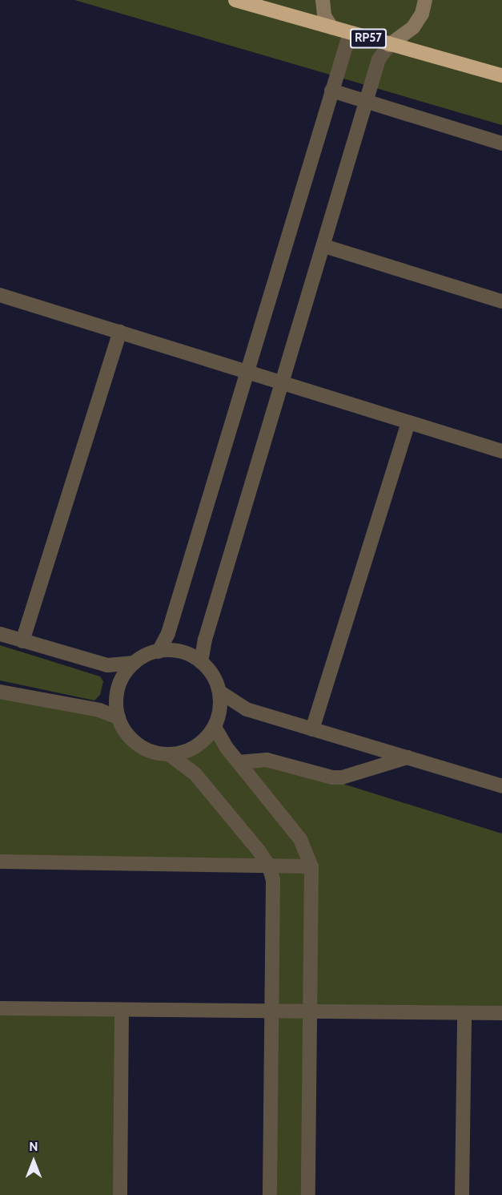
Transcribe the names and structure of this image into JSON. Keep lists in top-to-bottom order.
{
  "streets": {
    "highway": ["RP57"]
  },
  "north": "top"
}
